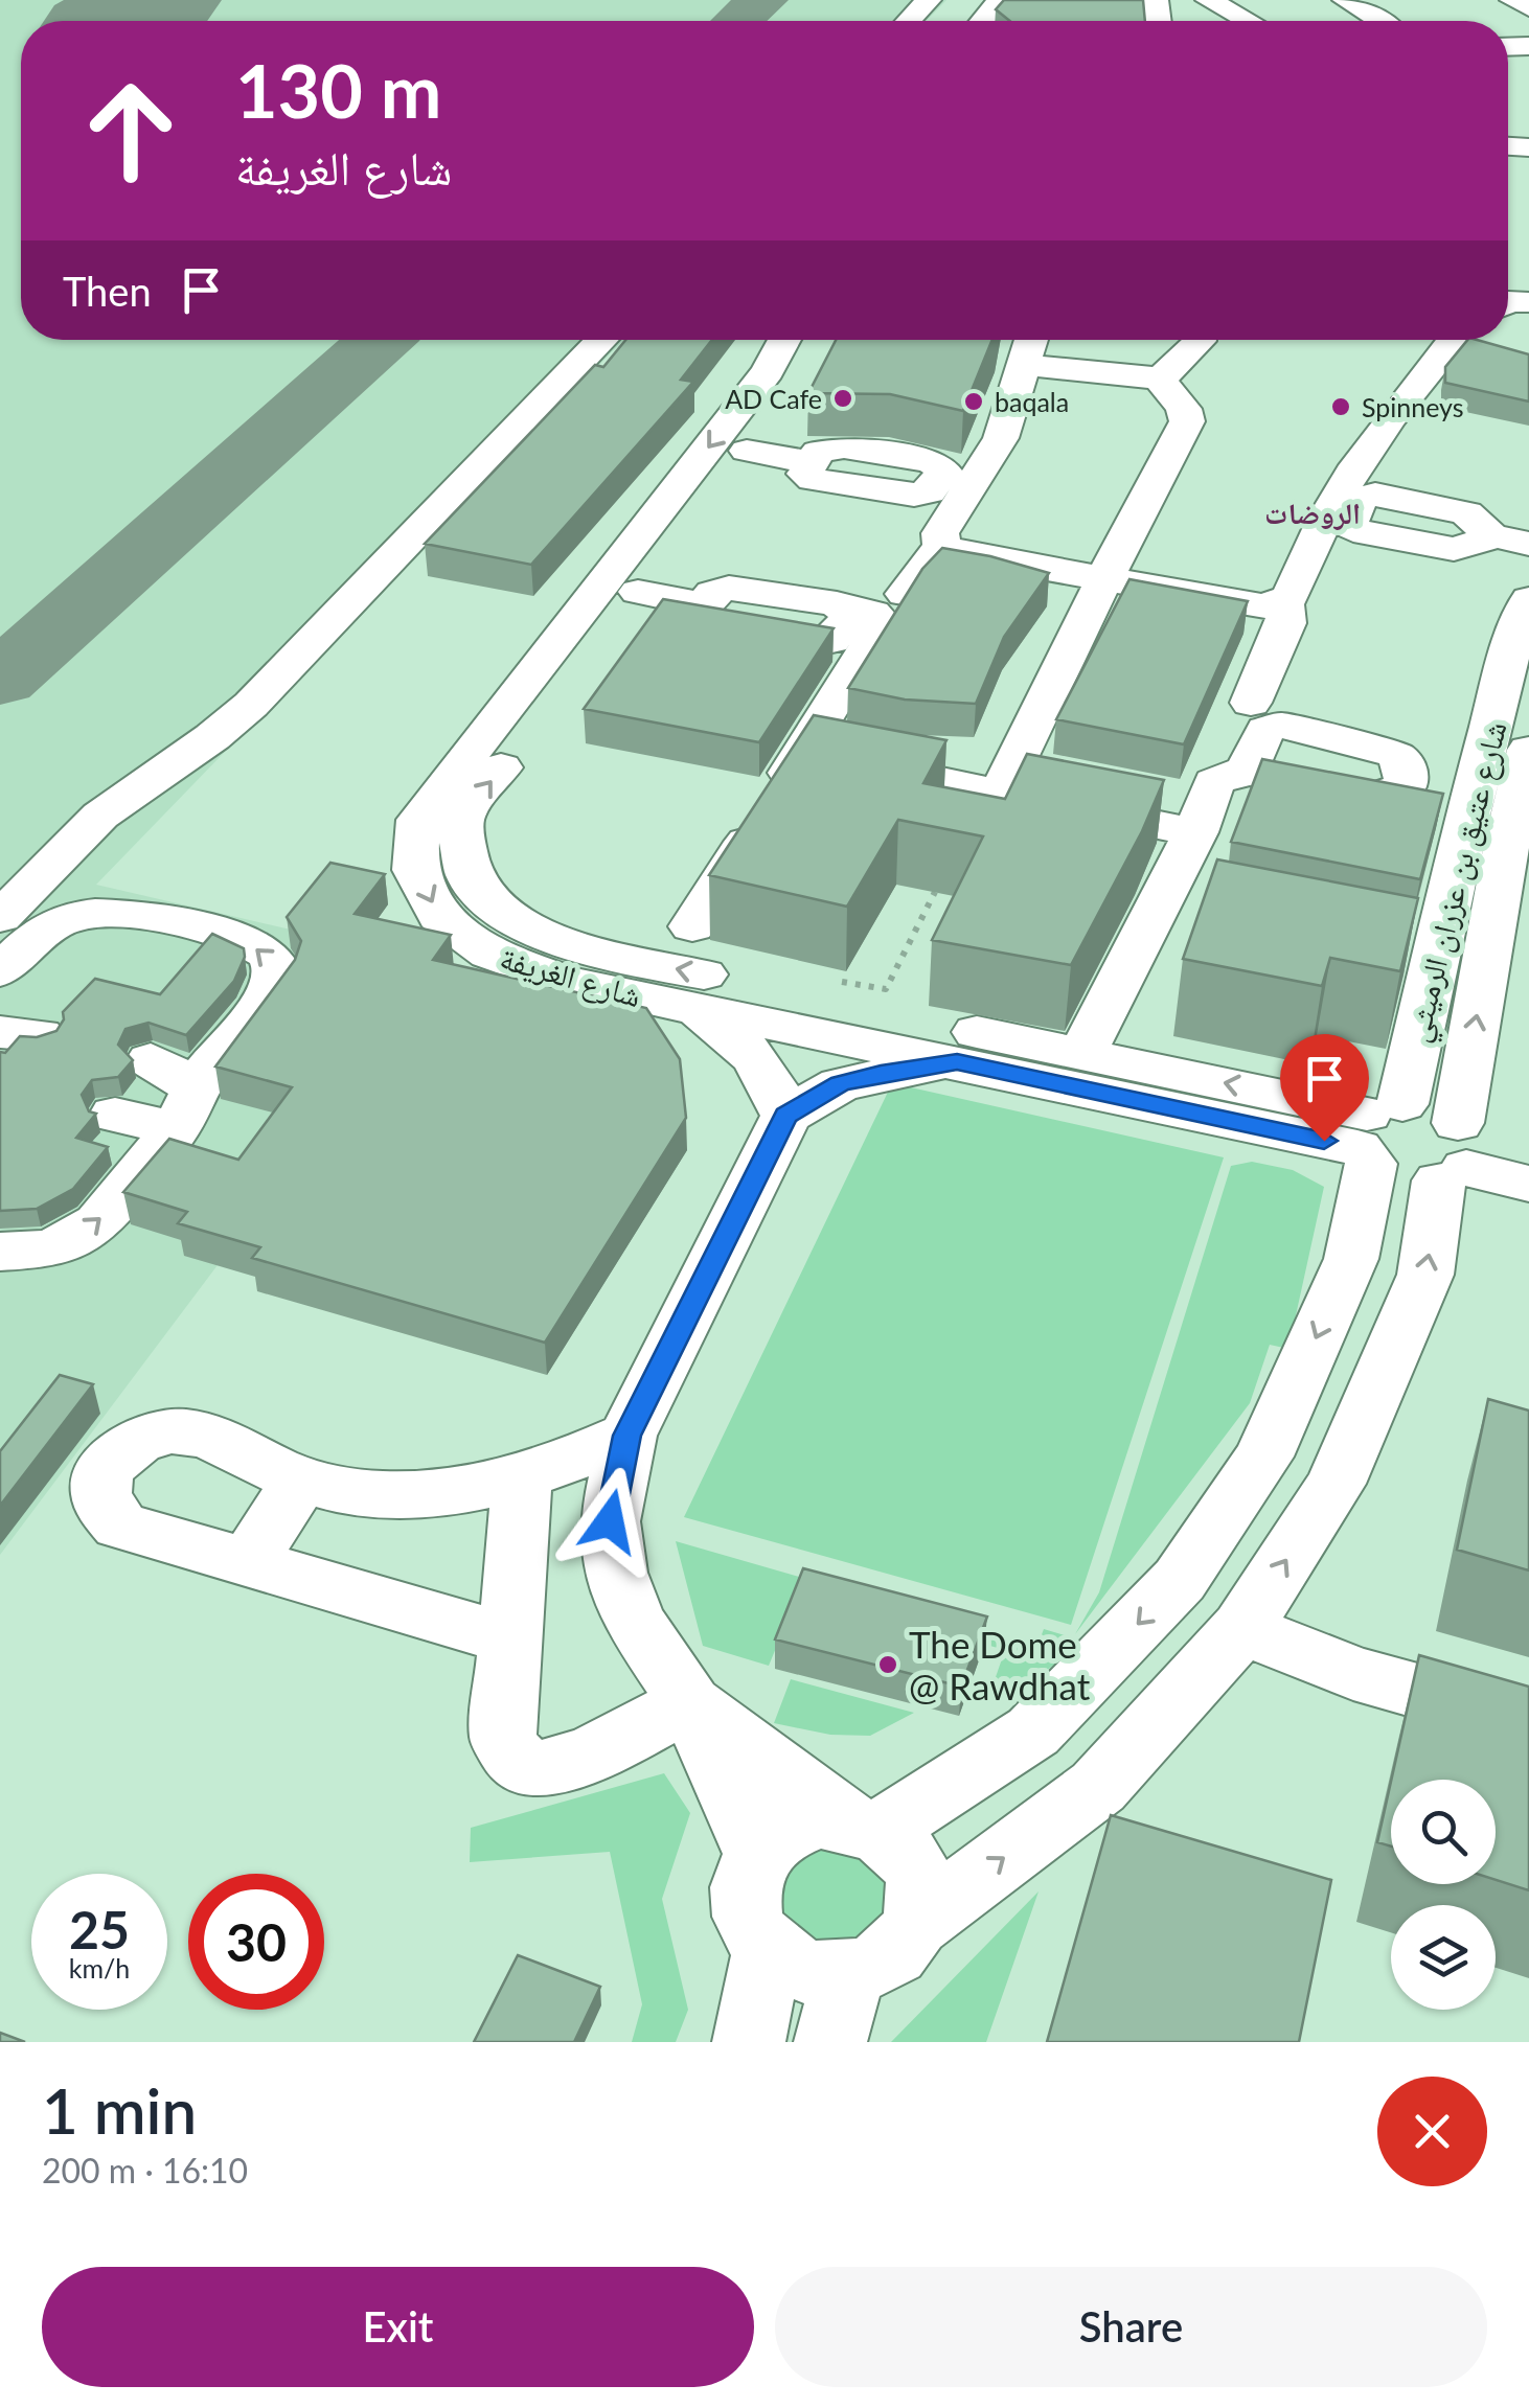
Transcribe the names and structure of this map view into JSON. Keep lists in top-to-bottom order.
{
  "streets": {
    "street": ["شارع عتيق بن عزران الرميثي", "شارع الغريفة"]
  },
  "crossings": [
    ["شارع عتيق بن عزران الرميثي", "شارع الغريفة"]
  ],
  "districts": ["الروضات"],
  "places": [
    "AD Cafe",
    "baqala",
    "Spinneys",
    "The Dome @ Rawdhat"
  ],
  "page": {
    "turn": ["130 m", "شارع الغريفة"],
    "then": "Then",
    "speed": "25 km/h",
    "limit": "30",
    "heading": ["1 min", "200 m · 16:10"],
    "buttons": ["Exit", "Share"]
  }
}
